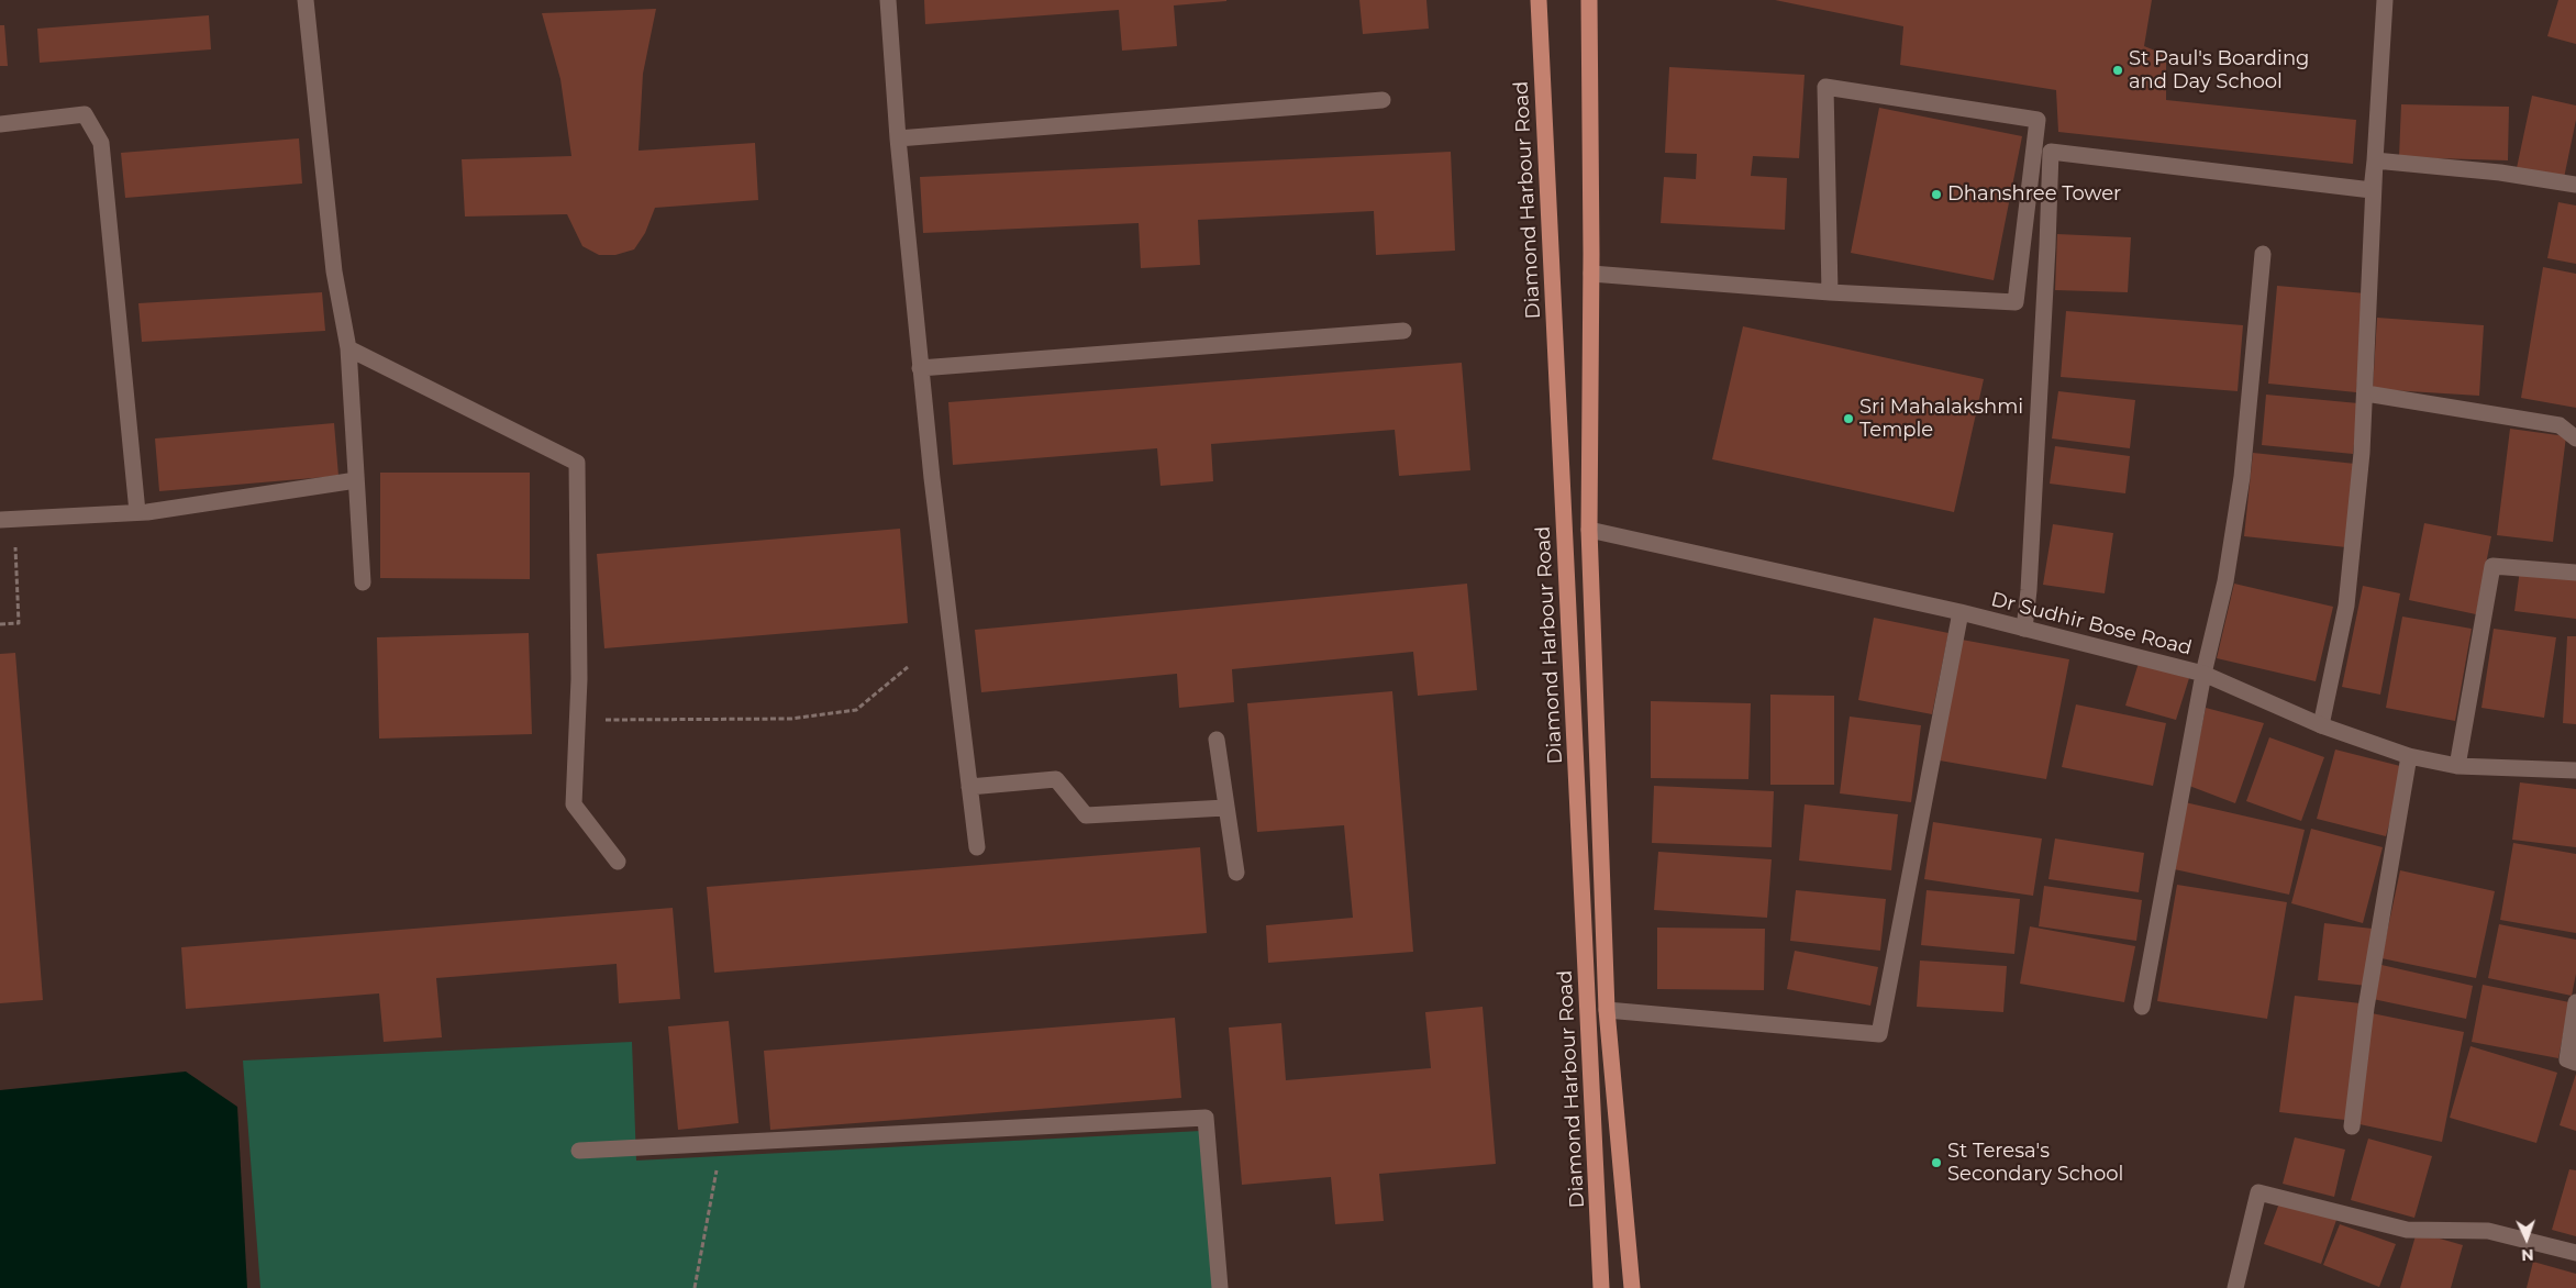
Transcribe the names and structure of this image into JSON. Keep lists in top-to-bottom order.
{
  "streets": {
    "main road": ["Diamond Harbour Road"],
    "street": ["Dr Sudhir Bose Road"]
  },
  "crossings": [
    ["Diamond Harbour Road", "Dr Sudhir Bose Road"]
  ],
  "places": [
    "St Paul's Boarding and Day School",
    "Dhanshree Tower",
    "Sri Mahalakshmi Temple",
    "St Teresa's Secondary School"
  ],
  "north": "bottom"
}
